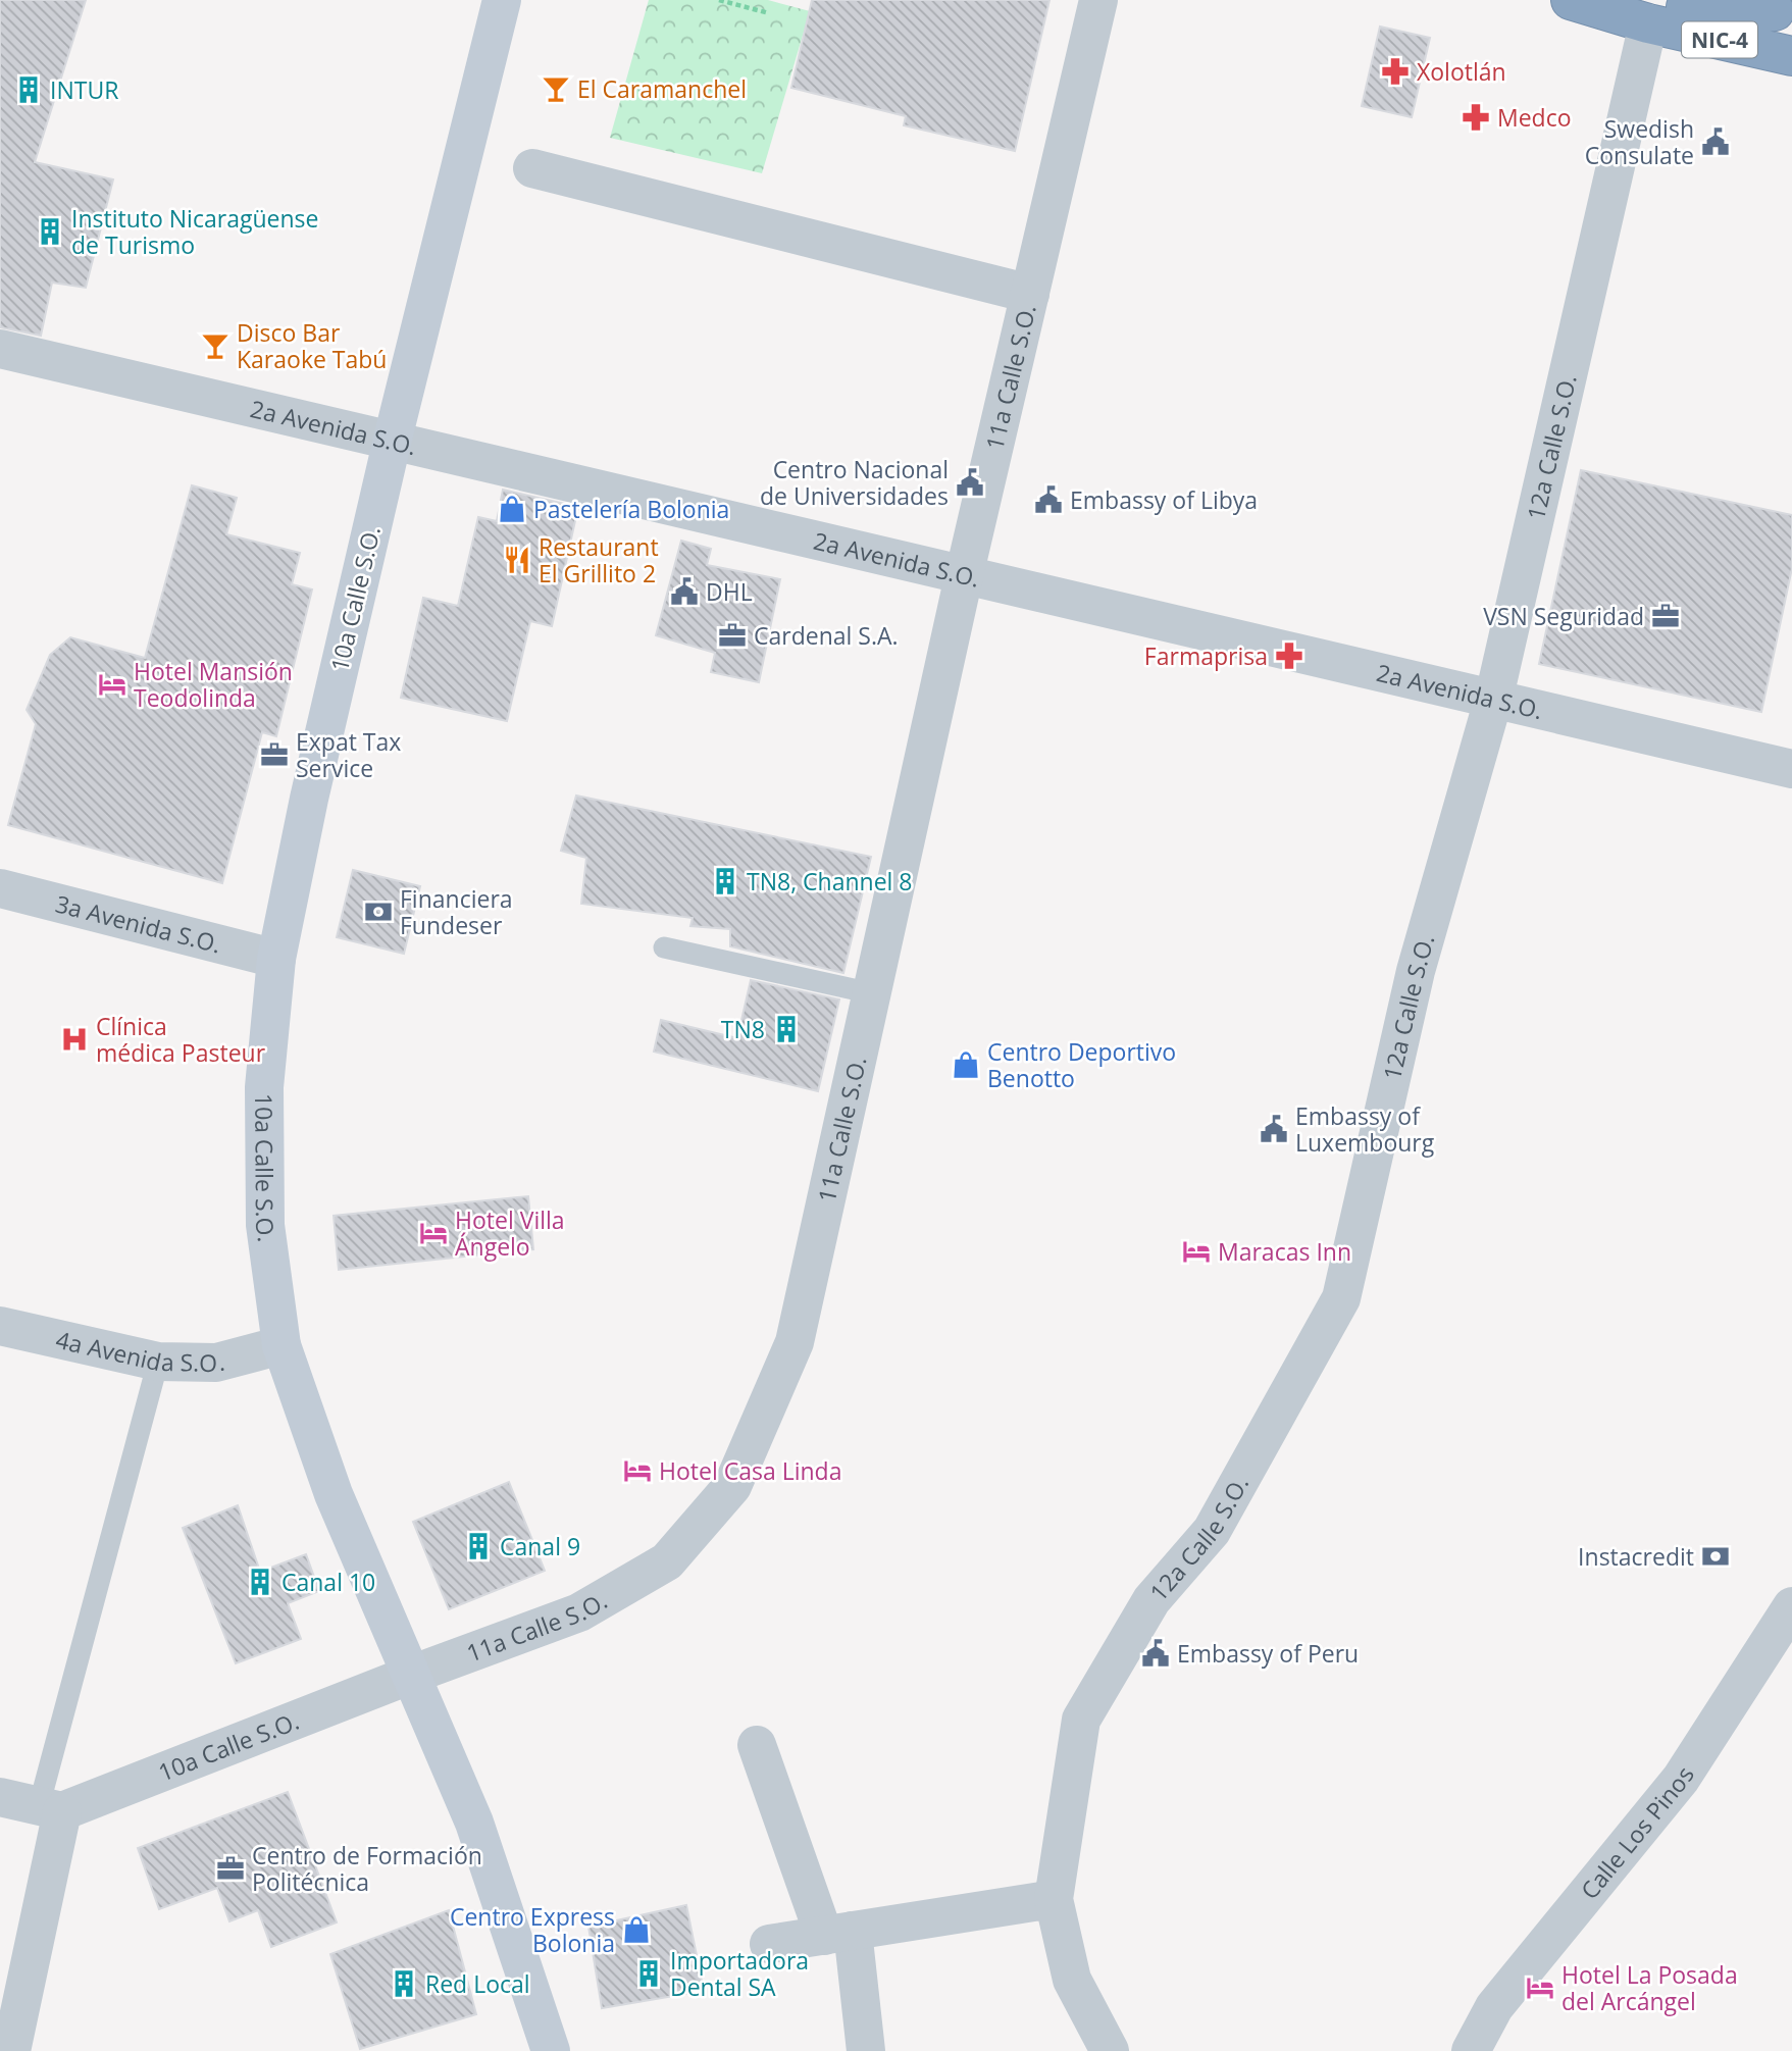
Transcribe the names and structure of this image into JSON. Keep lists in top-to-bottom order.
{
  "streets": {
    "highway": ["NIC-4"],
    "street": [
      "11a Calle S.O.",
      "2a Avenida S.O.",
      "12a Calle S.O.",
      "10a Calle S.O.",
      "3a Avenida S.O.",
      "4a Avenida S.O.",
      "Calle Los Pinos"
    ]
  },
  "crossings": [
    ["NIC-4", "12a Calle S.O."],
    ["11a Calle S.O.", "2a Avenida S.O."],
    ["11a Calle S.O.", "10a Calle S.O."],
    ["2a Avenida S.O.", "12a Calle S.O."],
    ["2a Avenida S.O.", "10a Calle S.O."],
    ["10a Calle S.O.", "3a Avenida S.O."],
    ["10a Calle S.O.", "4a Avenida S.O."]
  ],
  "places": {
    "pharmacy": ["Xolotlán", "Medco", "Farmaprisa"],
    "bar": ["El Caramanchel", "Disco Bar Karaoke Tabú"],
    "building": [
      "INTUR",
      "Instituto Nicaragüense de Turismo",
      "TN8, Channel 8",
      "TN8",
      "Canal 9",
      "Canal 10",
      "Importadora Dental SA",
      "Red Local"
    ],
    "public building": [
      "Swedish Consulate",
      "Centro Nacional de Universidades",
      "Embassy of Libya",
      "DHL",
      "Embassy of Luxembourg",
      "Embassy of Peru"
    ],
    "shop": ["Pastelería Bolonia", "Centro Deportivo Benotto", "Centro Express Bolonia"],
    "restaurant": ["Restaurant El Grillito 2"],
    "office": [
      "VSN Seguridad",
      "Cardenal S.A.",
      "Expat Tax Service",
      "Centro de Formación Politécnica"
    ],
    "hotel": [
      "Hotel Mansión Teodolinda",
      "Hotel Villa Ángelo",
      "Maracas Inn",
      "Hotel Casa Linda",
      "Hotel La Posada del Arcángel"
    ],
    "bank": ["Financiera Fundeser", "Instacredit"],
    "hospital": ["Clínica médica Pasteur"]
  }
}
